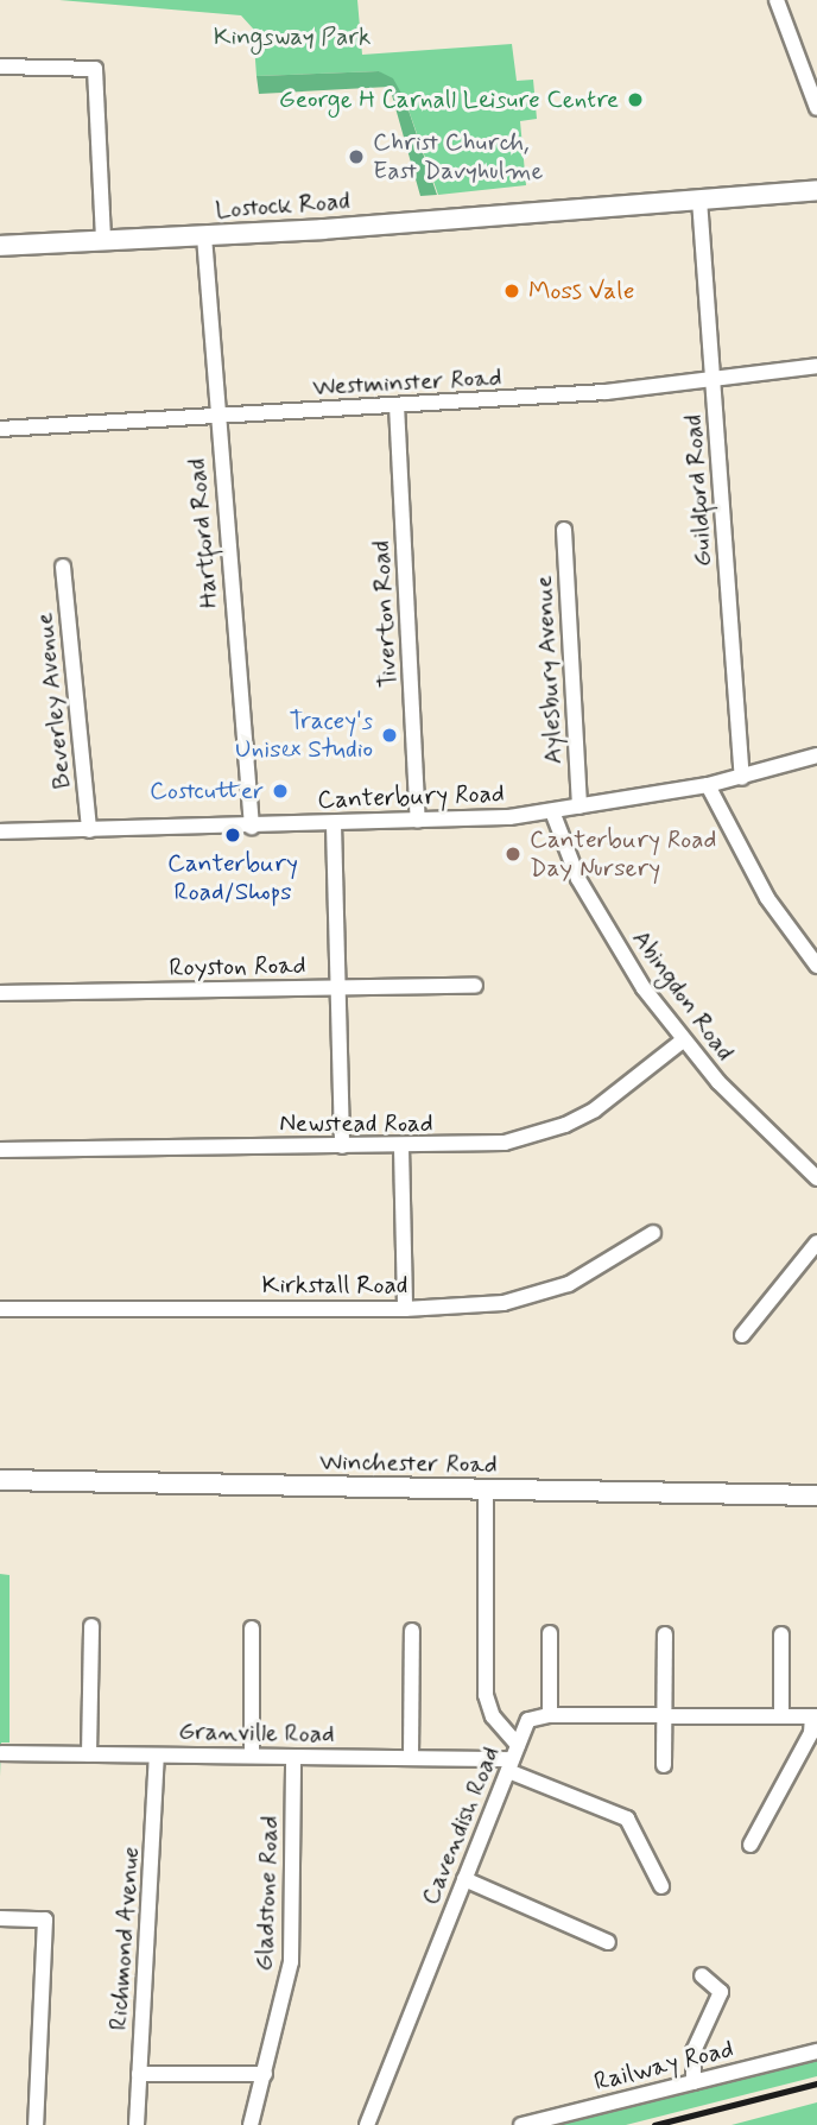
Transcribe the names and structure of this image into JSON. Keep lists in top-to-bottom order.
{
  "streets": {
    "main road": ["Lostock Road", "Winchester Road"],
    "street": [
      "Westminster Road",
      "Guildford Road",
      "Hartford Road",
      "Tiverton Road",
      "Aylesbury Avenue",
      "Beverley Avenue",
      "Canterbury Road",
      "Royston Road",
      "Abingdon Road",
      "Newstead Road",
      "Kirkstall Road",
      "Granville Road",
      "Cavendish Road",
      "Gladstone Road",
      "Richmond Avenue",
      "Railway Road"
    ]
  },
  "crossings": [
    ["Lostock Road", "Guildford Road"],
    ["Lostock Road", "Hartford Road"],
    ["Westminster Road", "Guildford Road"],
    ["Westminster Road", "Hartford Road"],
    ["Westminster Road", "Tiverton Road"],
    ["Guildford Road", "Canterbury Road"],
    ["Hartford Road", "Canterbury Road"],
    ["Tiverton Road", "Canterbury Road"],
    ["Aylesbury Avenue", "Canterbury Road"],
    ["Beverley Avenue", "Canterbury Road"],
    ["Canterbury Road", "Abingdon Road"],
    ["Abingdon Road", "Newstead Road"],
    ["Winchester Road", "Cavendish Road"],
    ["Granville Road", "Cavendish Road"],
    ["Granville Road", "Gladstone Road"],
    ["Granville Road", "Richmond Avenue"]
  ],
  "parks": ["Kingsway Park"],
  "places": [
    "George H Carnall Leisure Centre",
    "Christ Church, East Davyhulme",
    "Moss Vale",
    "Tracey's Unisex Studio",
    "Costcutter",
    "Canterbury Road/Shops",
    "Canterbury Road Day Nursery"
  ]
}
